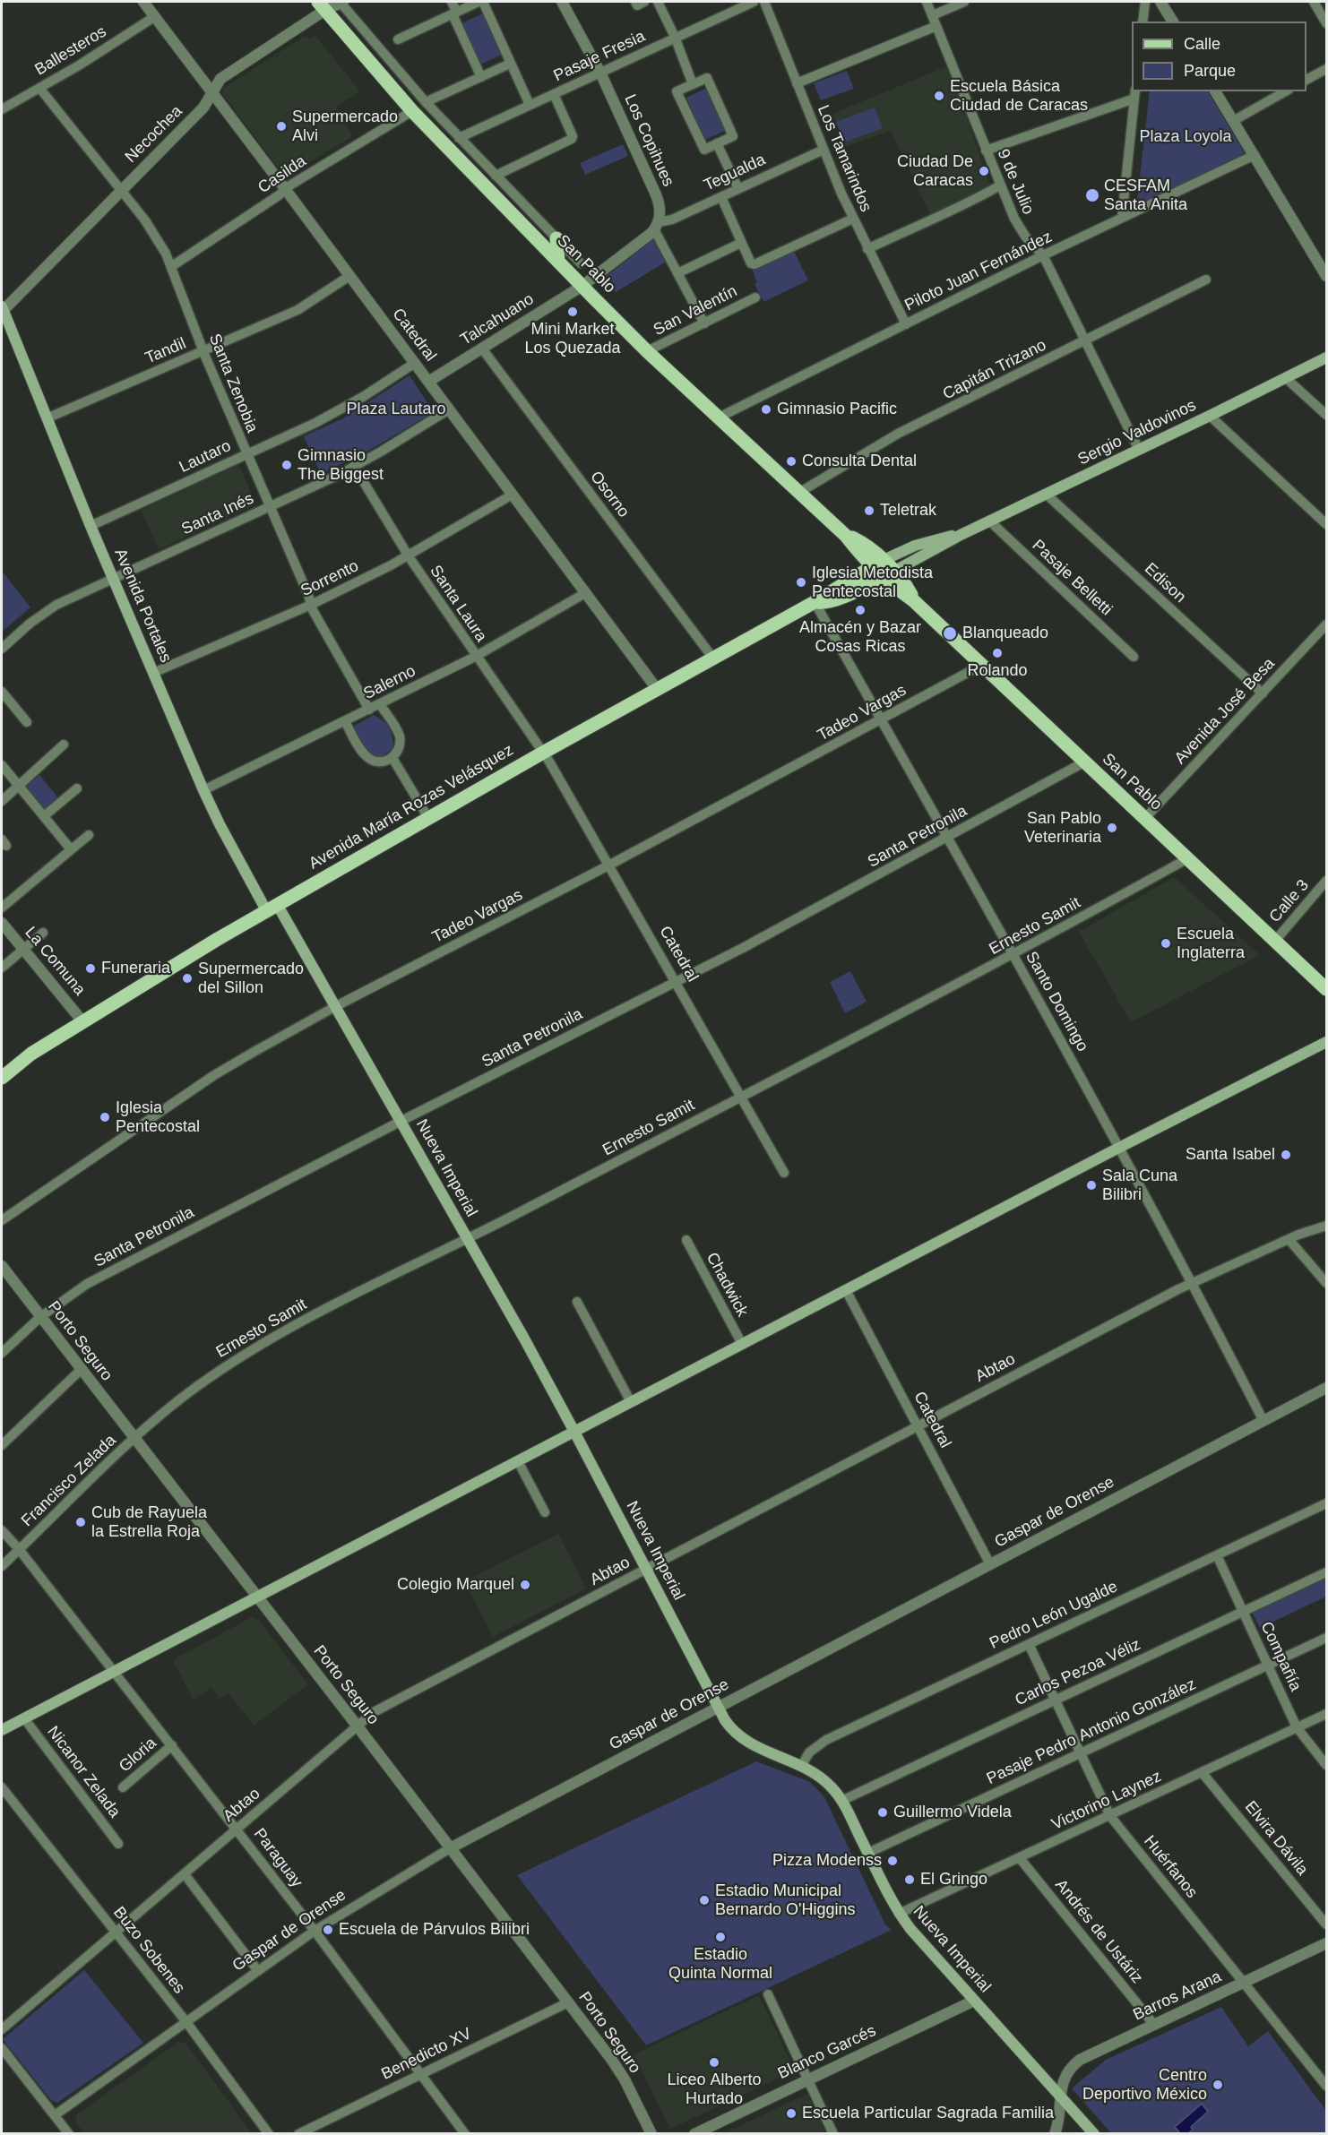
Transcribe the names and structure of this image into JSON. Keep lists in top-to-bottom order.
{
  "streets": {
    "main road": [
      "San Pablo",
      "Sergio Valdovinos",
      "Avenida Portales",
      "Avenida María Rozas Velásquez",
      "Nueva Imperial"
    ],
    "street": [
      "Ballesteros",
      "Pasaje Fresia",
      "Necochea",
      "Los Copihues",
      "Los Tamarindos",
      "Tegualda",
      "Casilda",
      "9 de Julio",
      "Piloto Juan Fernández",
      "San Valentín",
      "Talcahuano",
      "Catedral",
      "Tandil",
      "Capitán Trizano",
      "Santa Zenobia",
      "Lautaro",
      "Osorno",
      "Santa Inés",
      "Pasaje Belletti",
      "Sorrento",
      "Edison",
      "Santa Laura",
      "Salerno",
      "Avenida José Besa",
      "Tadeo Vargas",
      "Santa Petronila",
      "Calle 3",
      "Ernesto Samit",
      "La Comuna",
      "Santo Domingo",
      "Chadwick",
      "Porto Seguro",
      "Abtao",
      "Francisco Zelada",
      "Gaspar de Orense",
      "Pedro León Ugalde",
      "Compañía",
      "Carlos Pezoa Véliz",
      "Pasaje Pedro Antonio González",
      "Gloria",
      "Nicanor Zelada",
      "Victorino Laynez",
      "Elvira Dávila",
      "Paraguay",
      "Huérfanos",
      "Andrés de Ustáriz",
      "Buzo Sobenes",
      "Barros Arana",
      "Blanco Garcés",
      "Benedicto XV"
    ]
  },
  "crossings": [
    ["Ballesteros", "Catedral"],
    ["Ballesteros", "Santa Zenobia"],
    ["Pasaje Fresia", "Los Copihues"],
    ["Pasaje Fresia", "San Pablo"],
    ["Necochea", "San Pablo"],
    ["Necochea", "Catedral"],
    ["Necochea", "Santa Zenobia"],
    ["Necochea", "Avenida Portales"],
    ["Los Copihues", "Tegualda"],
    ["Los Copihues", "San Valentín"],
    ["Los Tamarindos", "Tegualda"],
    ["Los Tamarindos", "Piloto Juan Fernández"],
    ["Tegualda", "San Pablo"],
    ["Tegualda", "Talcahuano"],
    ["Casilda", "San Pablo"],
    ["Casilda", "Catedral"],
    ["Casilda", "Santa Zenobia"],
    ["9 de Julio", "Piloto Juan Fernández"],
    ["9 de Julio", "Capitán Trizano"],
    ["9 de Julio", "Sergio Valdovinos"],
    ["San Pablo", "Piloto Juan Fernández"],
    ["San Pablo", "San Valentín"],
    ["San Pablo", "Talcahuano"],
    ["San Pablo", "Capitán Trizano"],
    ["San Pablo", "Sergio Valdovinos"],
    ["San Pablo", "Avenida José Besa"],
    ["San Pablo", "Tadeo Vargas"],
    ["San Pablo", "Avenida María Rozas Velásquez"],
    ["San Pablo", "Santa Petronila"],
    ["San Pablo", "Calle 3"],
    ["San Pablo", "Ernesto Samit"],
    ["Talcahuano", "Catedral"],
    ["Talcahuano", "Osorno"],
    ["Catedral", "Tandil"],
    ["Catedral", "Lautaro"],
    ["Catedral", "Santa Inés"],
    ["Catedral", "Sorrento"],
    ["Catedral", "Santa Laura"],
    ["Catedral", "Salerno"],
    ["Catedral", "Tadeo Vargas"],
    ["Catedral", "Avenida María Rozas Velásquez"],
    ["Catedral", "Santa Petronila"],
    ["Catedral", "Ernesto Samit"],
    ["Catedral", "Abtao"],
    ["Catedral", "Gaspar de Orense"],
    ["Tandil", "Santa Zenobia"],
    ["Tandil", "Avenida Portales"],
    ["Santa Zenobia", "Lautaro"],
    ["Santa Zenobia", "Santa Inés"],
    ["Santa Zenobia", "Sorrento"],
    ["Santa Zenobia", "Salerno"],
    ["Sergio Valdovinos", "Pasaje Belletti"],
    ["Sergio Valdovinos", "Edison"],
    ["Sergio Valdovinos", "Avenida María Rozas Velásquez"],
    ["Lautaro", "Avenida Portales"],
    ["Osorno", "Avenida María Rozas Velásquez"],
    ["Santa Inés", "Santa Laura"],
    ["Santa Inés", "Avenida Portales"],
    ["Sorrento", "Santa Laura"],
    ["Sorrento", "Avenida Portales"],
    ["Edison", "Avenida José Besa"],
    ["Santa Laura", "Salerno"],
    ["Santa Laura", "Avenida María Rozas Velásquez"],
    ["Avenida Portales", "Salerno"],
    ["Avenida Portales", "Avenida María Rozas Velásquez"],
    ["Avenida Portales", "Nueva Imperial"],
    ["Tadeo Vargas", "Santo Domingo"],
    ["Tadeo Vargas", "Nueva Imperial"],
    ["Avenida María Rozas Velásquez", "La Comuna"],
    ["Avenida María Rozas Velásquez", "Santo Domingo"],
    ["Avenida María Rozas Velásquez", "Nueva Imperial"],
    ["Santa Petronila", "Santo Domingo"],
    ["Santa Petronila", "Nueva Imperial"],
    ["Santa Petronila", "Porto Seguro"],
    ["Ernesto Samit", "Santo Domingo"],
    ["Ernesto Samit", "Nueva Imperial"],
    ["Ernesto Samit", "Porto Seguro"],
    ["Ernesto Samit", "Francisco Zelada"],
    ["Santo Domingo", "Abtao"],
    ["Santo Domingo", "Gaspar de Orense"],
    ["Nueva Imperial", "Abtao"],
    ["Nueva Imperial", "Gaspar de Orense"],
    ["Nueva Imperial", "Pedro León Ugalde"],
    ["Nueva Imperial", "Carlos Pezoa Véliz"],
    ["Nueva Imperial", "Pasaje Pedro Antonio González"],
    ["Nueva Imperial", "Victorino Laynez"],
    ["Nueva Imperial", "Barros Arana"],
    ["Nueva Imperial", "Blanco Garcés"],
    ["Porto Seguro", "Abtao"],
    ["Porto Seguro", "Francisco Zelada"],
    ["Porto Seguro", "Gaspar de Orense"],
    ["Porto Seguro", "Benedicto XV"],
    ["Abtao", "Paraguay"],
    ["Abtao", "Buzo Sobenes"],
    ["Francisco Zelada", "Paraguay"],
    ["Gaspar de Orense", "Paraguay"],
    ["Gaspar de Orense", "Buzo Sobenes"],
    ["Pedro León Ugalde", "Compañía"],
    ["Pedro León Ugalde", "Huérfanos"],
    ["Compañía", "Carlos Pezoa Véliz"],
    ["Compañía", "Pasaje Pedro Antonio González"],
    ["Compañía", "Victorino Laynez"],
    ["Carlos Pezoa Véliz", "Huérfanos"],
    ["Pasaje Pedro Antonio González", "Huérfanos"],
    ["Gloria", "Paraguay"],
    ["Victorino Laynez", "Elvira Dávila"],
    ["Victorino Laynez", "Huérfanos"],
    ["Victorino Laynez", "Andrés de Ustáriz"],
    ["Paraguay", "Benedicto XV"],
    ["Huérfanos", "Barros Arana"],
    ["Andrés de Ustáriz", "Barros Arana"]
  ],
  "parks": ["Plaza Loyola", "Plaza Lautaro"],
  "places": [
    "Escuela Básica Ciudad de Caracas",
    "Supermercado Alvi",
    "Ciudad De Caracas",
    "CESFAM Santa Anita",
    "Mini Market Los Quezada",
    "Gimnasio Pacific",
    "Consulta Dental",
    "Gimnasio The Biggest",
    "Teletrak",
    "Iglesia Metodista Pentecostal",
    "Almacén y Bazar Cosas Ricas",
    "Blanqueado",
    "Rolando",
    "San Pablo Veterinaria",
    "Escuela Inglaterra",
    "Funeraria",
    "Supermercado del Sillon",
    "Iglesia Pentecostal",
    "Santa Isabel",
    "Sala Cuna Bilibri",
    "Cub de Rayuela la Estrella Roja",
    "Colegio Marquel",
    "Guillermo Videla",
    "Pizza Modenss",
    "El Gringo",
    "Estadio Municipal Bernardo O'Higgins",
    "Escuela de Párvulos Bilibri",
    "Estadio Quinta Normal",
    "Liceo Alberto Hurtado",
    "Centro Deportivo México",
    "Escuela Particular Sagrada Familia"
  ],
  "legend": ["Calle", "Parque"]
}
